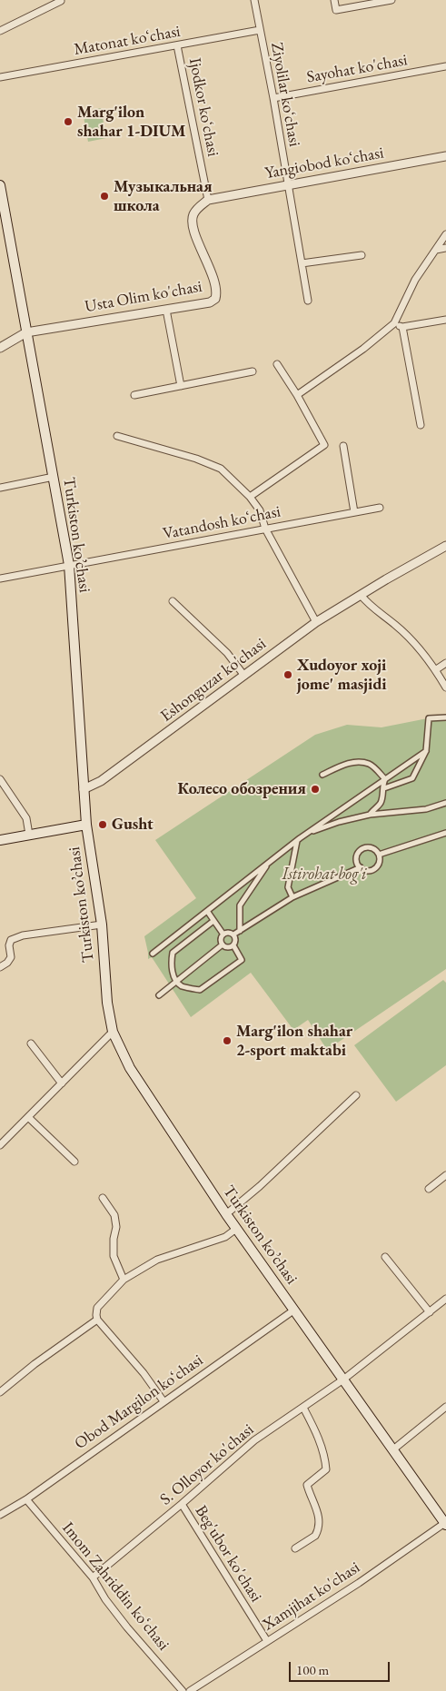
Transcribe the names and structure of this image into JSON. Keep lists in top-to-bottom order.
{
  "streets": {
    "main road": ["Turkiston ko’chasi"],
    "street": [
      "Matonat koʻchasi",
      "Sayohat ko'chasi",
      "Ziyolilar koʻchasi",
      "Ijodkor koʻchasi",
      "Yangiobod koʻchasi",
      "Usta Olim ko'chasi",
      "Vatandosh koʻchasi",
      "Eshonguzar ko'chasi",
      "Obod Margilon koʻchasi",
      "S. Olloyor ko'chasi",
      "Beg'ubor ko'chasi",
      "Imom Zahriddin koʻchasi",
      "Xamjihat ko'chasi"
    ]
  },
  "crossings": [
    ["Matonat koʻchasi", "Ziyolilar koʻchasi"],
    ["Matonat koʻchasi", "Ijodkor koʻchasi"],
    ["Sayohat ko'chasi", "Ziyolilar koʻchasi"],
    ["Ziyolilar koʻchasi", "Yangiobod koʻchasi"],
    ["Ijodkor koʻchasi", "Yangiobod koʻchasi"],
    ["Ijodkor koʻchasi", "Usta Olim ko'chasi"],
    ["Yangiobod koʻchasi", "Usta Olim ko'chasi"],
    ["Usta Olim ko'chasi", "Turkiston ko’chasi"],
    ["Vatandosh koʻchasi", "Turkiston ko’chasi"],
    ["Turkiston ko’chasi", "Eshonguzar ko'chasi"],
    ["Turkiston ko’chasi", "Obod Margilon koʻchasi"],
    ["Turkiston ko’chasi", "S. Olloyor ko'chasi"],
    ["Turkiston ko’chasi", "Xamjihat ko'chasi"],
    ["Obod Margilon koʻchasi", "Imom Zahriddin koʻchasi"],
    ["S. Olloyor ko'chasi", "Beg'ubor ko'chasi"],
    ["S. Olloyor ko'chasi", "Imom Zahriddin koʻchasi"],
    ["Beg'ubor ko'chasi", "Xamjihat ko'chasi"]
  ],
  "parks": ["Istirohat bog'i"],
  "places": [
    "Marg'ilon shahar 1-DIUM",
    "Музыкальная школа",
    "Xudoyor xoji jome' masjidi",
    "Колесо обозрения",
    "Gusht",
    "Marg'ilon shahar 2-sport maktabi"
  ],
  "scale_bar": "100 m"
}
